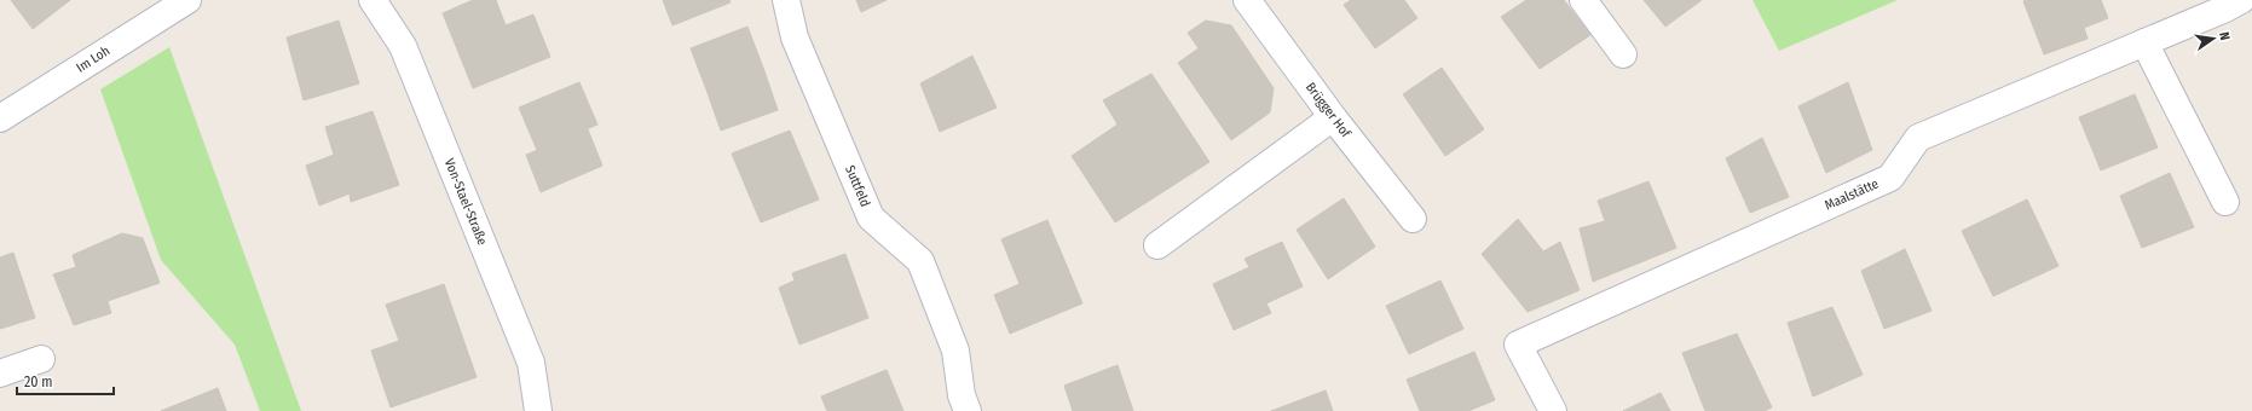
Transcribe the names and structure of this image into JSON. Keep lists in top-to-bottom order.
{
  "streets": {
    "street": [
      "Im Loh",
      "Brügger Hof",
      "Suttfeld",
      "Maalstätte",
      "Von-Stael-Straße"
    ]
  },
  "scale_bar": "20 m",
  "north": "right"
}
